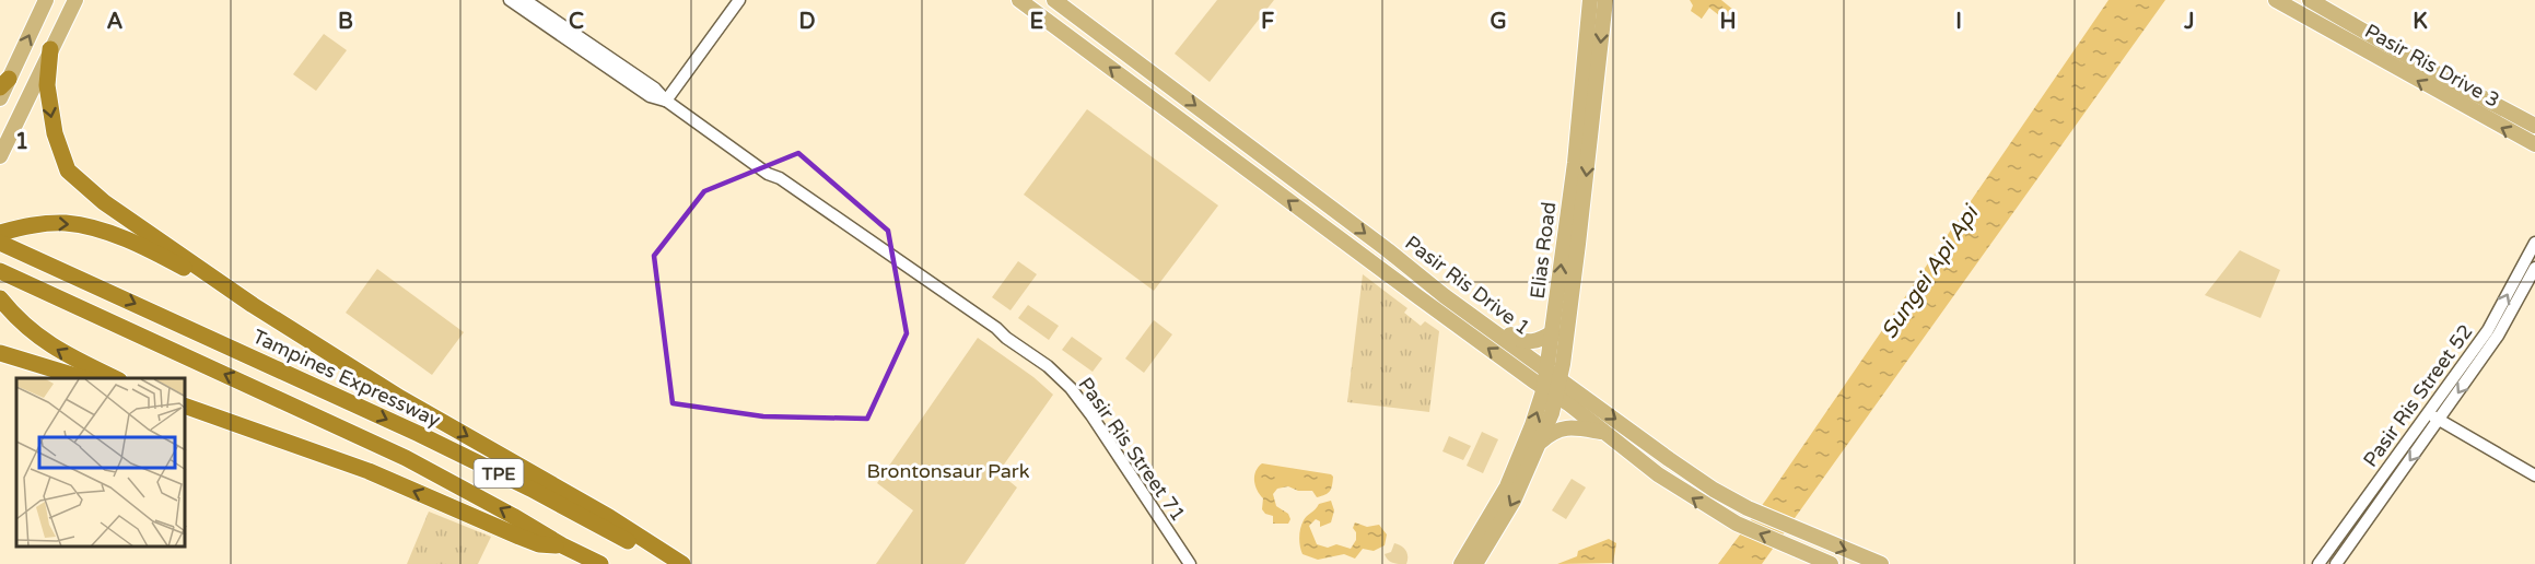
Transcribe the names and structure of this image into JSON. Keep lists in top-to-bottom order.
{
  "streets": {
    "highway": ["Tampines Expressway", "TPE"],
    "main road": ["Pasir Ris Drive 3", "Elias Road", "Pasir Ris Drive 1"],
    "street": ["Pasir Ris Street 52", "Pasir Ris Street 71"]
  },
  "crossings": [
    ["Elias Road", "Pasir Ris Drive 1"]
  ],
  "water": ["Sungei Api Api"],
  "parks": ["Brontonsaur Park"],
  "grid": {
    "columns": [
      "A",
      "B",
      "C",
      "D",
      "E",
      "F",
      "G",
      "H",
      "I",
      "J",
      "K"
    ],
    "rows": ["1"]
  }
}
